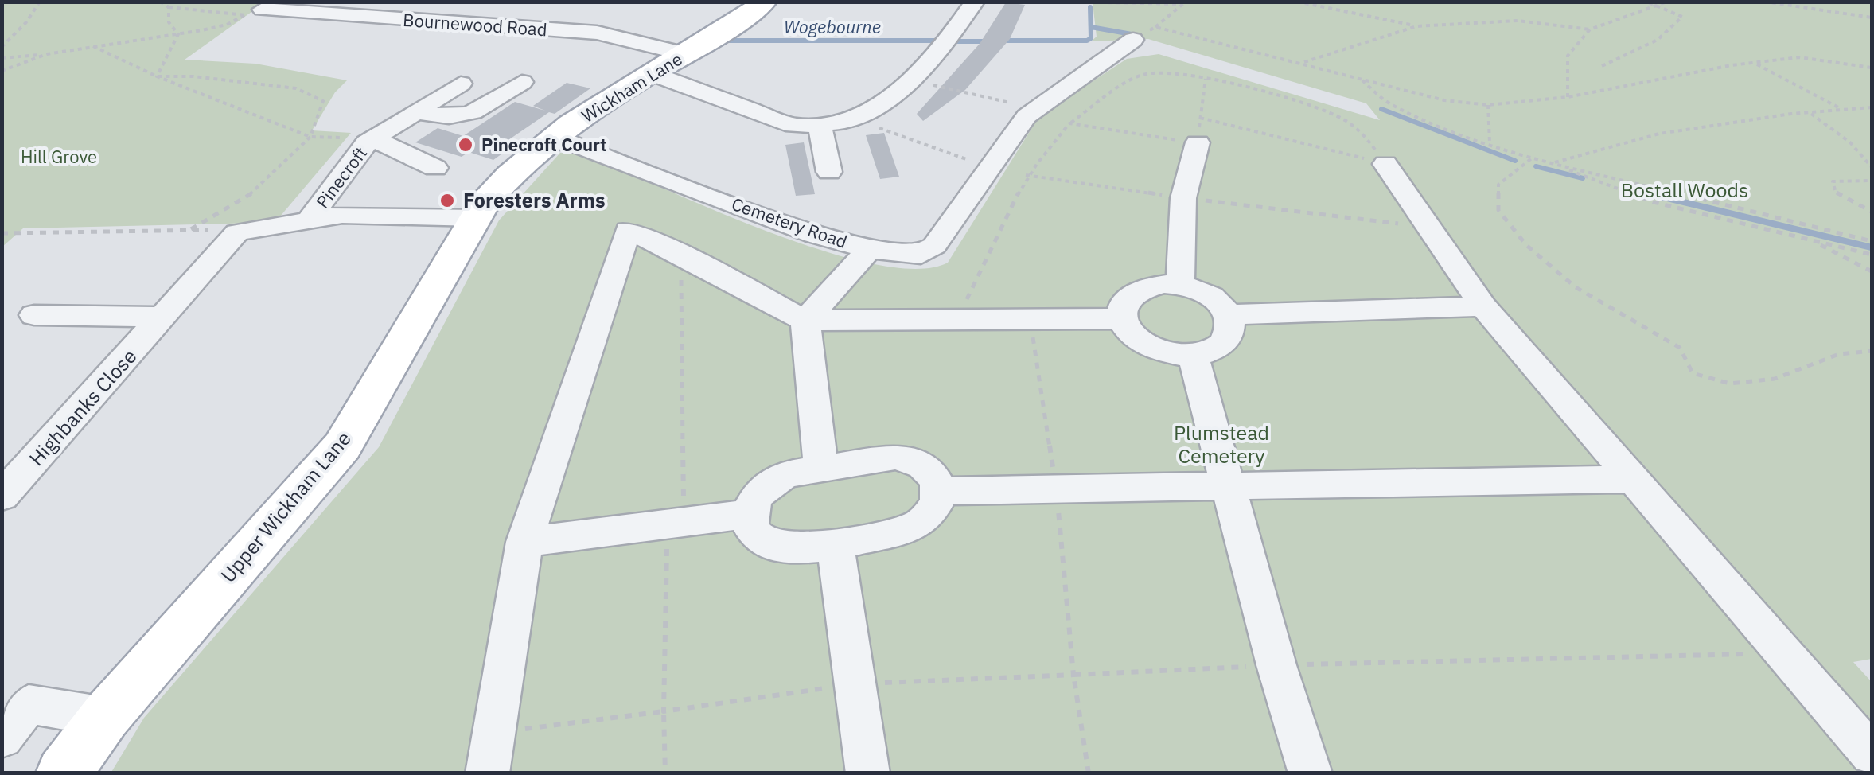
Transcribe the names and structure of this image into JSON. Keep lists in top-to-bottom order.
{
  "streets": {
    "main road": ["Wickham Lane", "Upper Wickham Lane"],
    "street": [
      "Bournewood Road",
      "Pinecroft",
      "Cemetery Road",
      "Highbanks Close"
    ]
  },
  "crossings": [
    ["Bournewood Road", "Wickham Lane"],
    ["Wickham Lane", "Cemetery Road"],
    ["Wickham Lane", "Highbanks Close"],
    ["Wickham Lane", "Upper Wickham Lane"],
    ["Pinecroft", "Highbanks Close"],
    ["Highbanks Close", "Upper Wickham Lane"]
  ],
  "water": ["Wogebourne"],
  "parks": ["Hill Grove", "Bostall Woods", "Plumstead Cemetery"],
  "places": ["Pinecroft Court", "Foresters Arms"]
}
